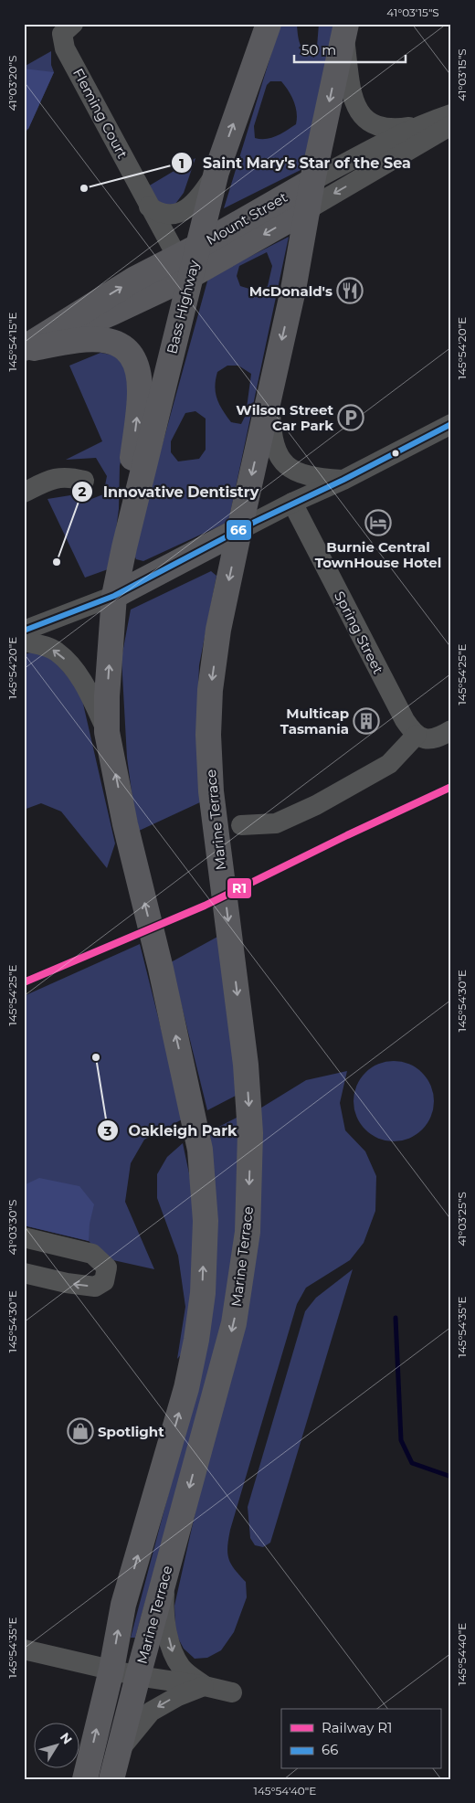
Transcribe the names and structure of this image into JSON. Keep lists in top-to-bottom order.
{
  "streets": {
    "highway": ["Mount Street", "Bass Highway", "Marine Terrace"],
    "street": ["Fleming Court", "Spring Street"]
  },
  "crossings": [
    ["Fleming Court", "Mount Street"],
    ["Fleming Court", "Bass Highway"],
    ["Mount Street", "Bass Highway"],
    ["Bass Highway", "Marine Terrace"],
    ["Spring Street", "Marine Terrace"]
  ],
  "places": {
    "other": ["Saint Mary's Star of the Sea", "Innovative Dentistry", "Oakleigh Park"],
    "restaurant": ["McDonald's"],
    "parking": ["Wilson Street Car Park"],
    "hotel": ["Burnie Central TownHouse Hotel"],
    "building": ["Multicap Tasmania"],
    "shop": ["Spotlight"]
  },
  "lines": ["transit line 66", "rail line R1"],
  "legend": ["Railway R1", "66"],
  "scale_bar": "50 m",
  "north": "top right",
  "coordinates": [
    "41°03'15\"S",
    "41°03'20\"S",
    "145°54'15\"E",
    "145°54'20\"E",
    "145°54'25\"E",
    "145°54'30\"E",
    "41°03'25\"S",
    "41°03'30\"S",
    "145°54'35\"E",
    "145°54'40\"E"
  ]
}
